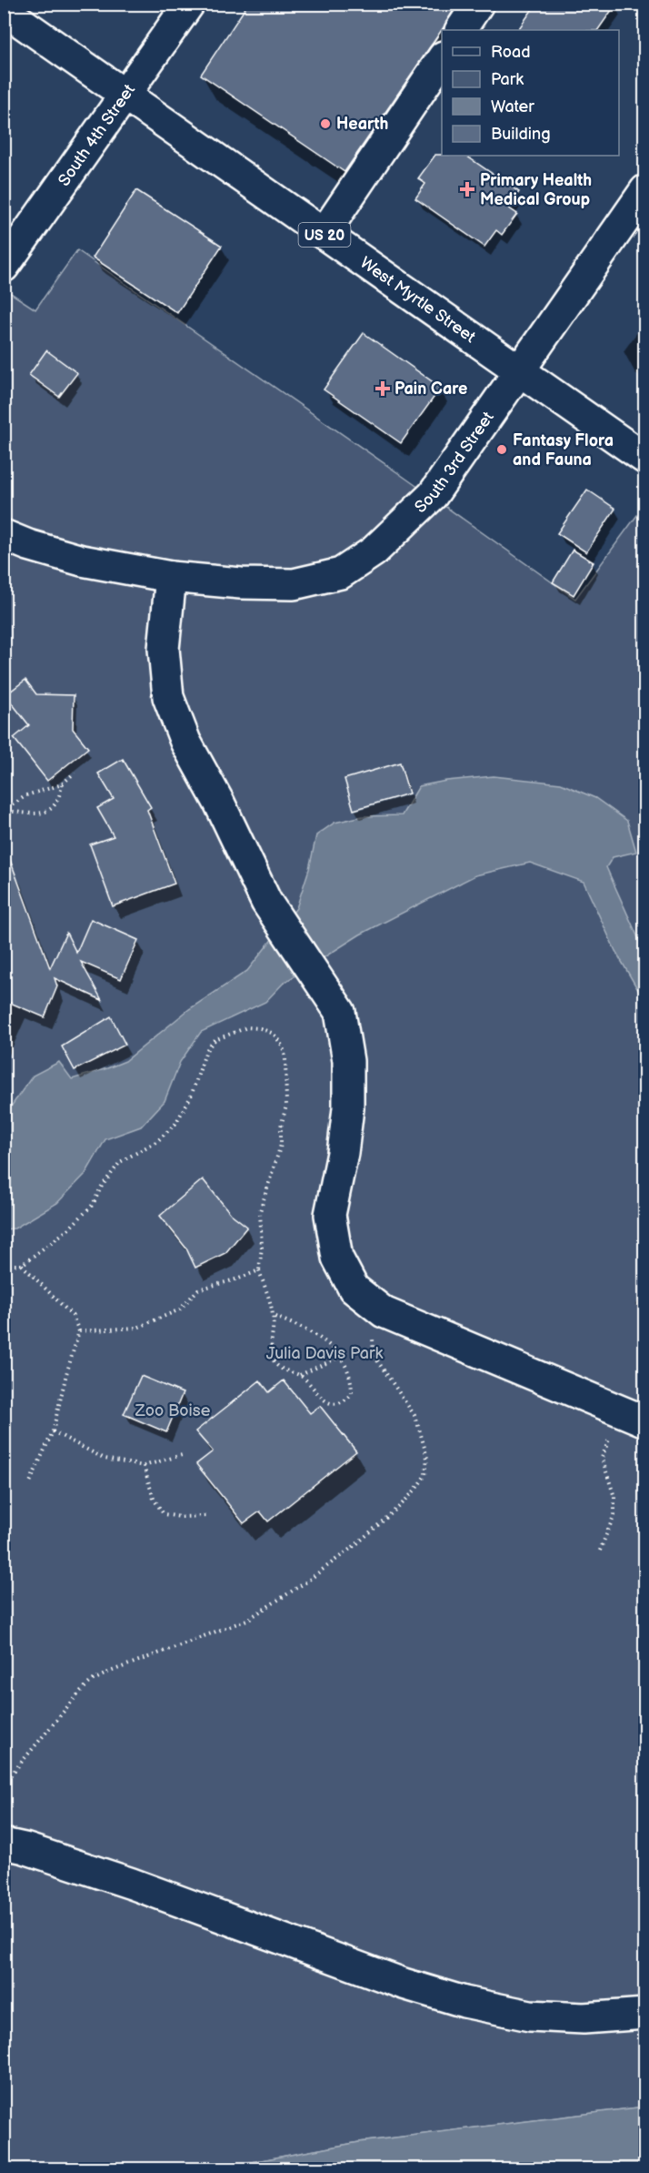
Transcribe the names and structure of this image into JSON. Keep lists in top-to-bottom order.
{
  "streets": {
    "street": [
      "South 4th Street",
      "US 20",
      "West Myrtle Street",
      "South 3rd Street"
    ]
  },
  "crossings": [
    ["South 4th Street", "West Myrtle Street"],
    ["West Myrtle Street", "South 3rd Street"]
  ],
  "parks": ["Julia Davis Park", "Zoo Boise"],
  "places": {
    "other": ["Hearth", "Fantasy Flora and Fauna"],
    "health": ["Primary Health Medical Group", "Pain Care"]
  },
  "legend": [
    "Road",
    "Park",
    "Water",
    "Building"
  ]
}
